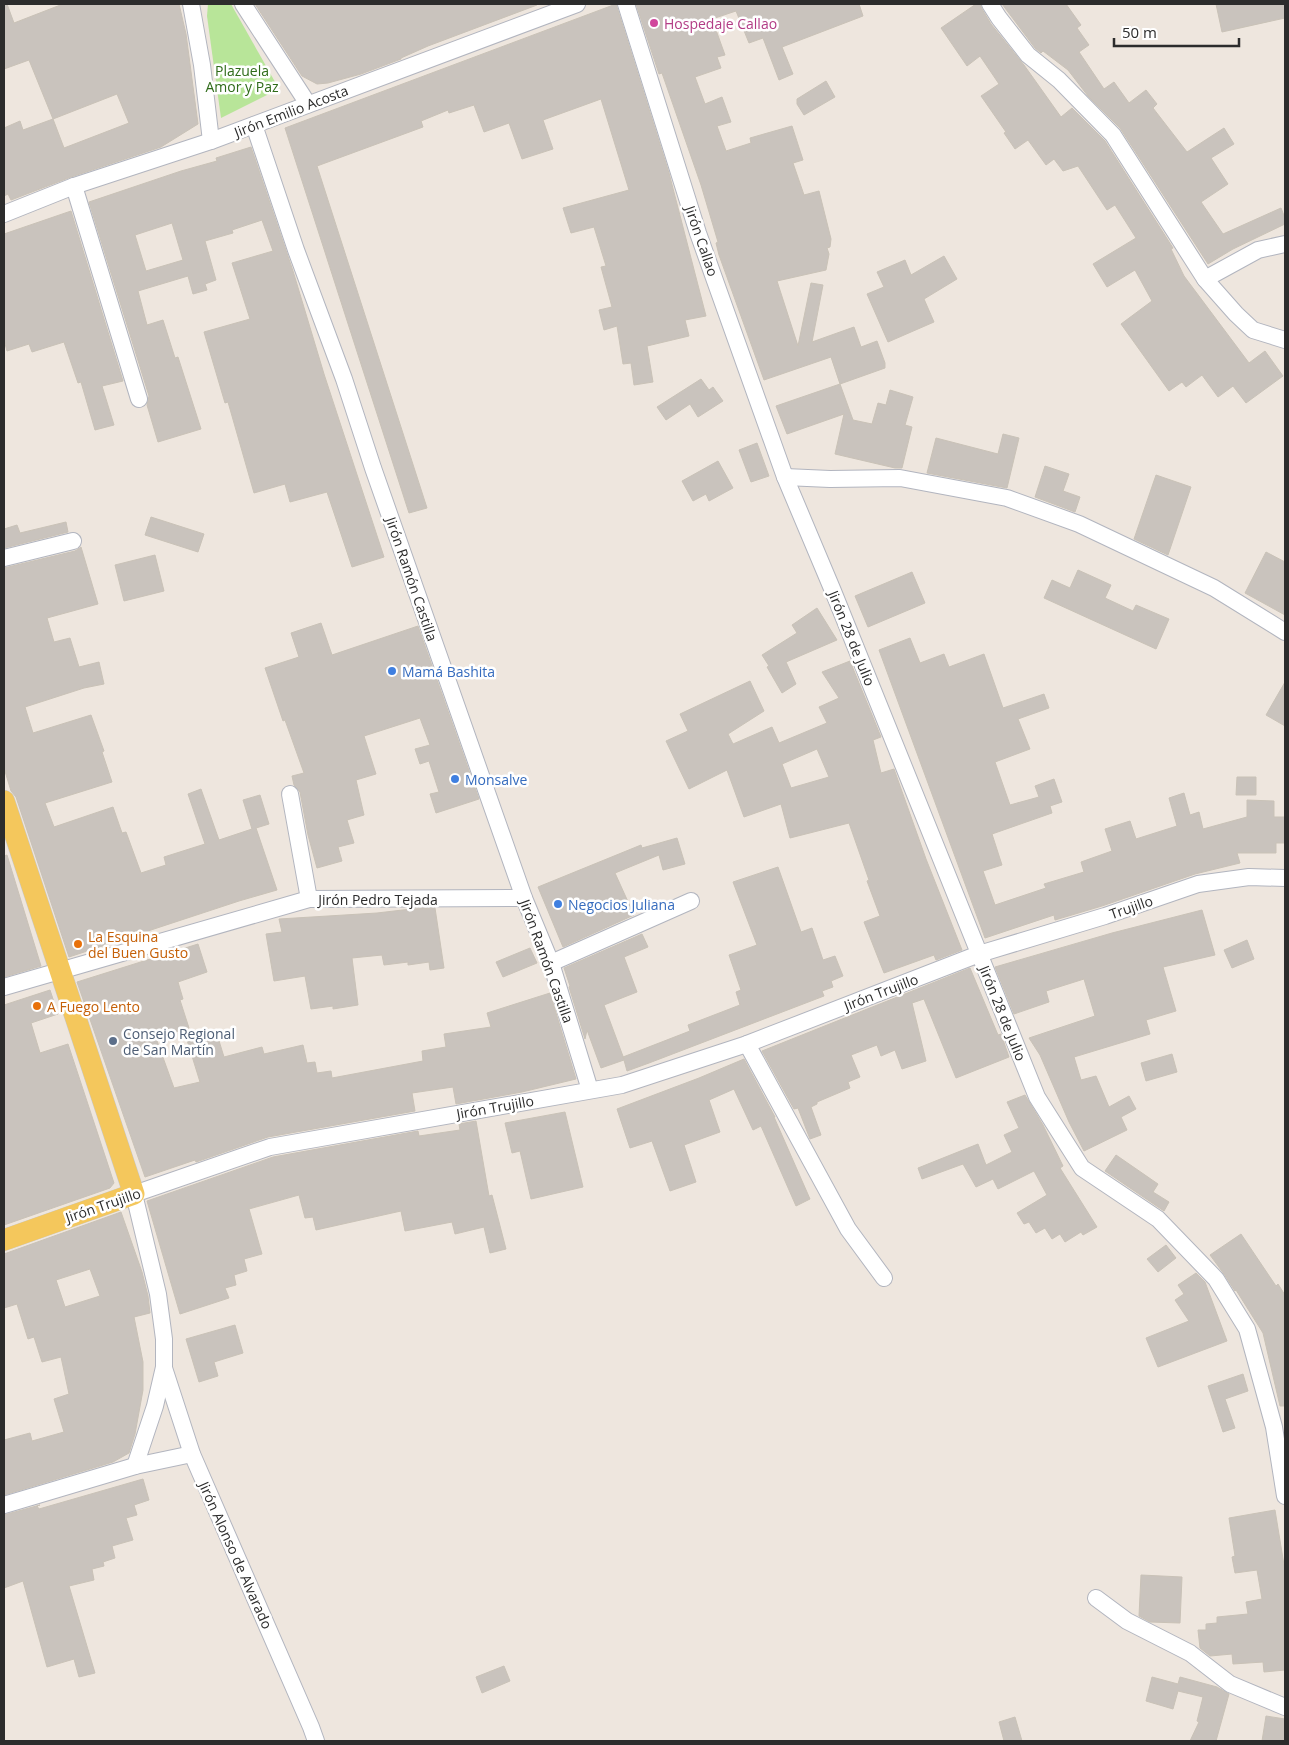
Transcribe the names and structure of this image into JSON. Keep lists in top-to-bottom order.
{
  "streets": {
    "main road": ["Jirón Trujillo", "Jirón Alonso de Alvarado"],
    "street": [
      "Jirón Emilio Acosta",
      "Jirón Callao",
      "Jirón Ramón Castilla",
      "Jirón 28 de Julio",
      "Jirón Pedro Tejada",
      "Trujillo"
    ]
  },
  "crossings": [
    ["Jirón Emilio Acosta", "Jirón Ramón Castilla"],
    ["Jirón Callao", "Jirón 28 de Julio"],
    ["Jirón Ramón Castilla", "Jirón Pedro Tejada"],
    ["Jirón Ramón Castilla", "Jirón Trujillo"],
    ["Jirón 28 de Julio", "Trujillo"],
    ["Jirón 28 de Julio", "Jirón Trujillo"],
    ["Jirón Pedro Tejada", "Jirón Alonso de Alvarado"],
    ["Trujillo", "Jirón Trujillo"],
    ["Jirón Trujillo", "Jirón Alonso de Alvarado"]
  ],
  "parks": ["Plazuela Amor y Paz"],
  "places": [
    "Hospedaje Callao",
    "Mamá Bashita",
    "Monsalve",
    "Negocios Juliana",
    "La Esquina del Buen Gusto",
    "A Fuego Lento",
    "Consejo Regional de San Martín"
  ],
  "scale_bar": "50 m"
}
